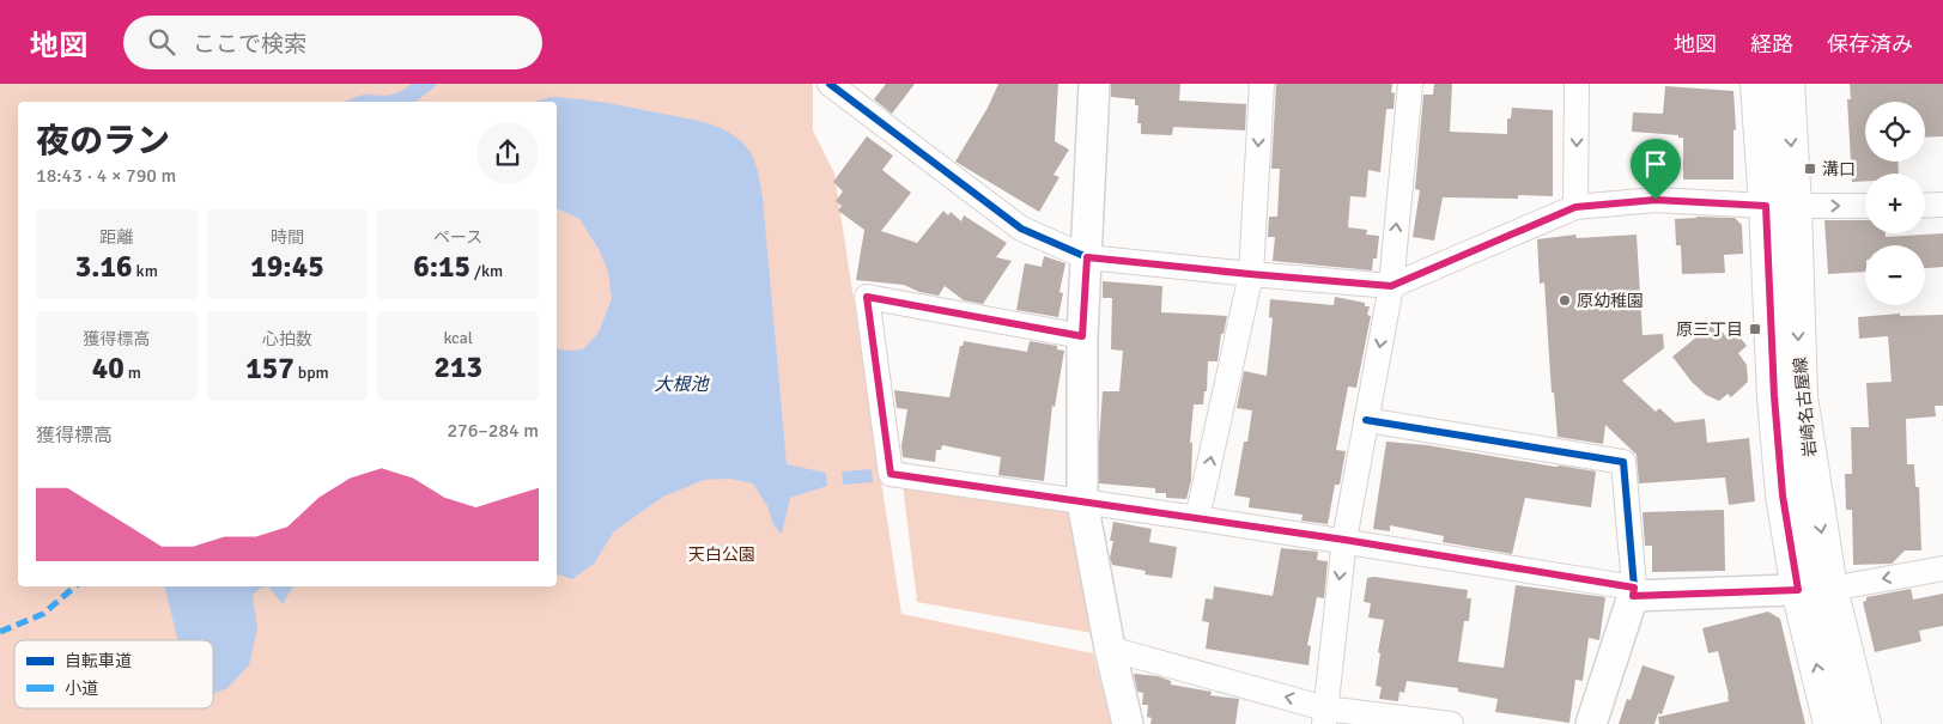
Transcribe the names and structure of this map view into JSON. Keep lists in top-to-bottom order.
{
  "streets": {
    "main road": ["岩崎名古屋線"]
  },
  "water": ["大根池"],
  "parks": ["天白公園"],
  "places": {
    "transit": ["溝口", "原三丁目"],
    "other": ["原幼稚園"]
  },
  "legend": ["自転車道", "小道"],
  "page": {
    "header": "地図",
    "search": "ここで検索",
    "nav": ["地図", "経路", "保存済み"],
    "map_buttons": ["+", "−"],
    "heading": ["夜のラン", "18:43 · 4 × 790 m"],
    "stats": [
      ["距離", "3.16 km"],
      ["時間", "19:45"],
      ["ペース", "6:15 /km"],
      ["獲得標高", "40 m"],
      ["心拍数", "157 bpm"],
      ["kcal", "213"]
    ],
    "chart": ["獲得標高", "276–284 m"]
  }
}
